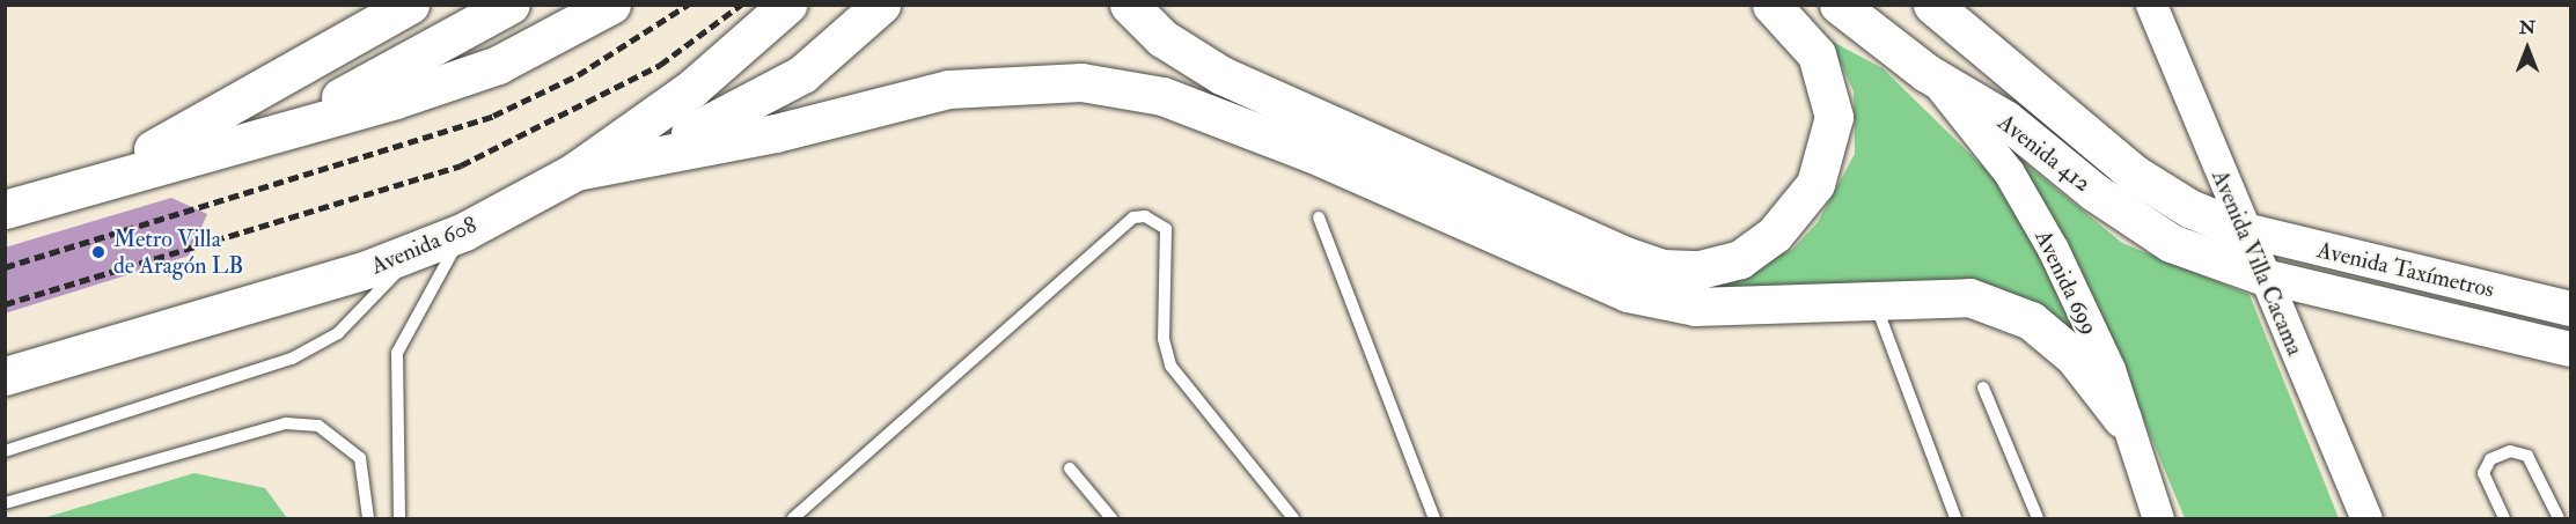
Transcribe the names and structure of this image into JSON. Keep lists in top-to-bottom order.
{
  "streets": {
    "main road": ["Avenida 412", "Avenida 608", "Avenida Taxímetros"],
    "street": ["Avenida Villa Cacama", "Avenida 699"]
  },
  "crossings": [
    ["Avenida 412", "Avenida Villa Cacama"],
    ["Avenida 412", "Avenida Taxímetros"],
    ["Avenida 412", "Avenida 699"],
    ["Avenida Villa Cacama", "Avenida Taxímetros"]
  ],
  "places": ["Metro Villa de Aragón LB"],
  "north": "top"
}
